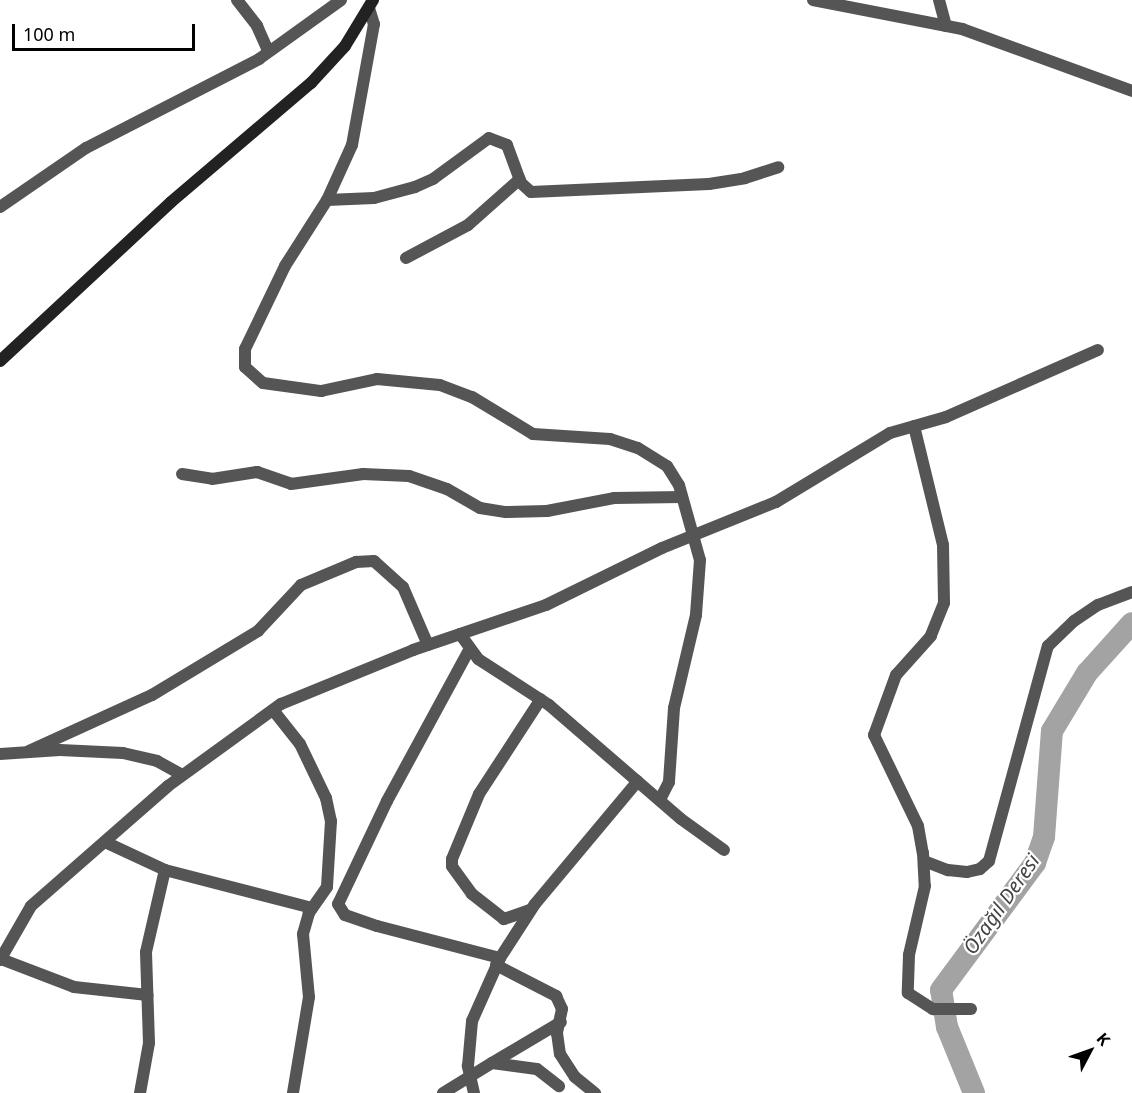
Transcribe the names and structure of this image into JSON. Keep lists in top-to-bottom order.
{
  "water": ["Özağıl Deresi"],
  "scale_bar": "100 m",
  "north": "top right"
}
